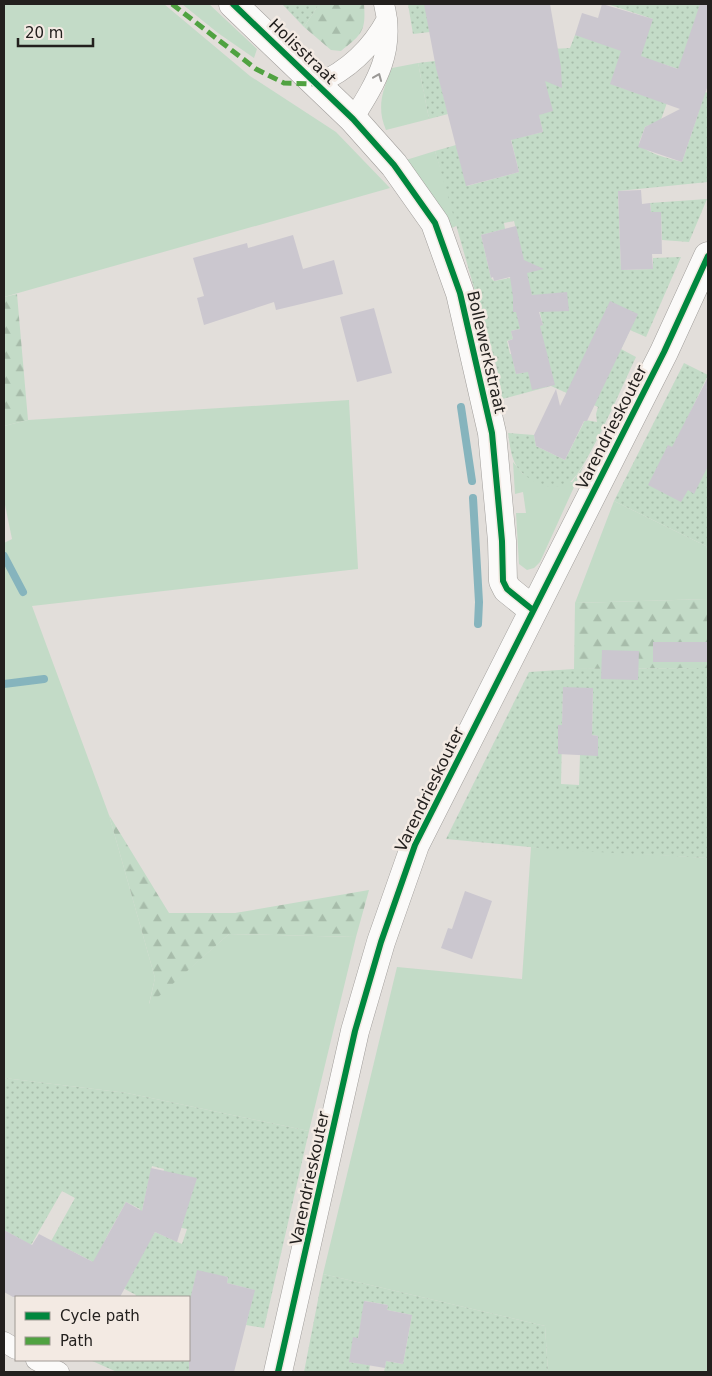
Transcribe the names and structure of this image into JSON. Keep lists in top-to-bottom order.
{
  "streets": {
    "street": ["Holisstraat", "Bollewerkstraat", "Varendrieskouter"]
  },
  "crossings": [
    ["Holisstraat", "Bollewerkstraat"],
    ["Bollewerkstraat", "Varendrieskouter"]
  ],
  "legend": ["Cycle path", "Path"],
  "scale_bar": "20 m"
}
